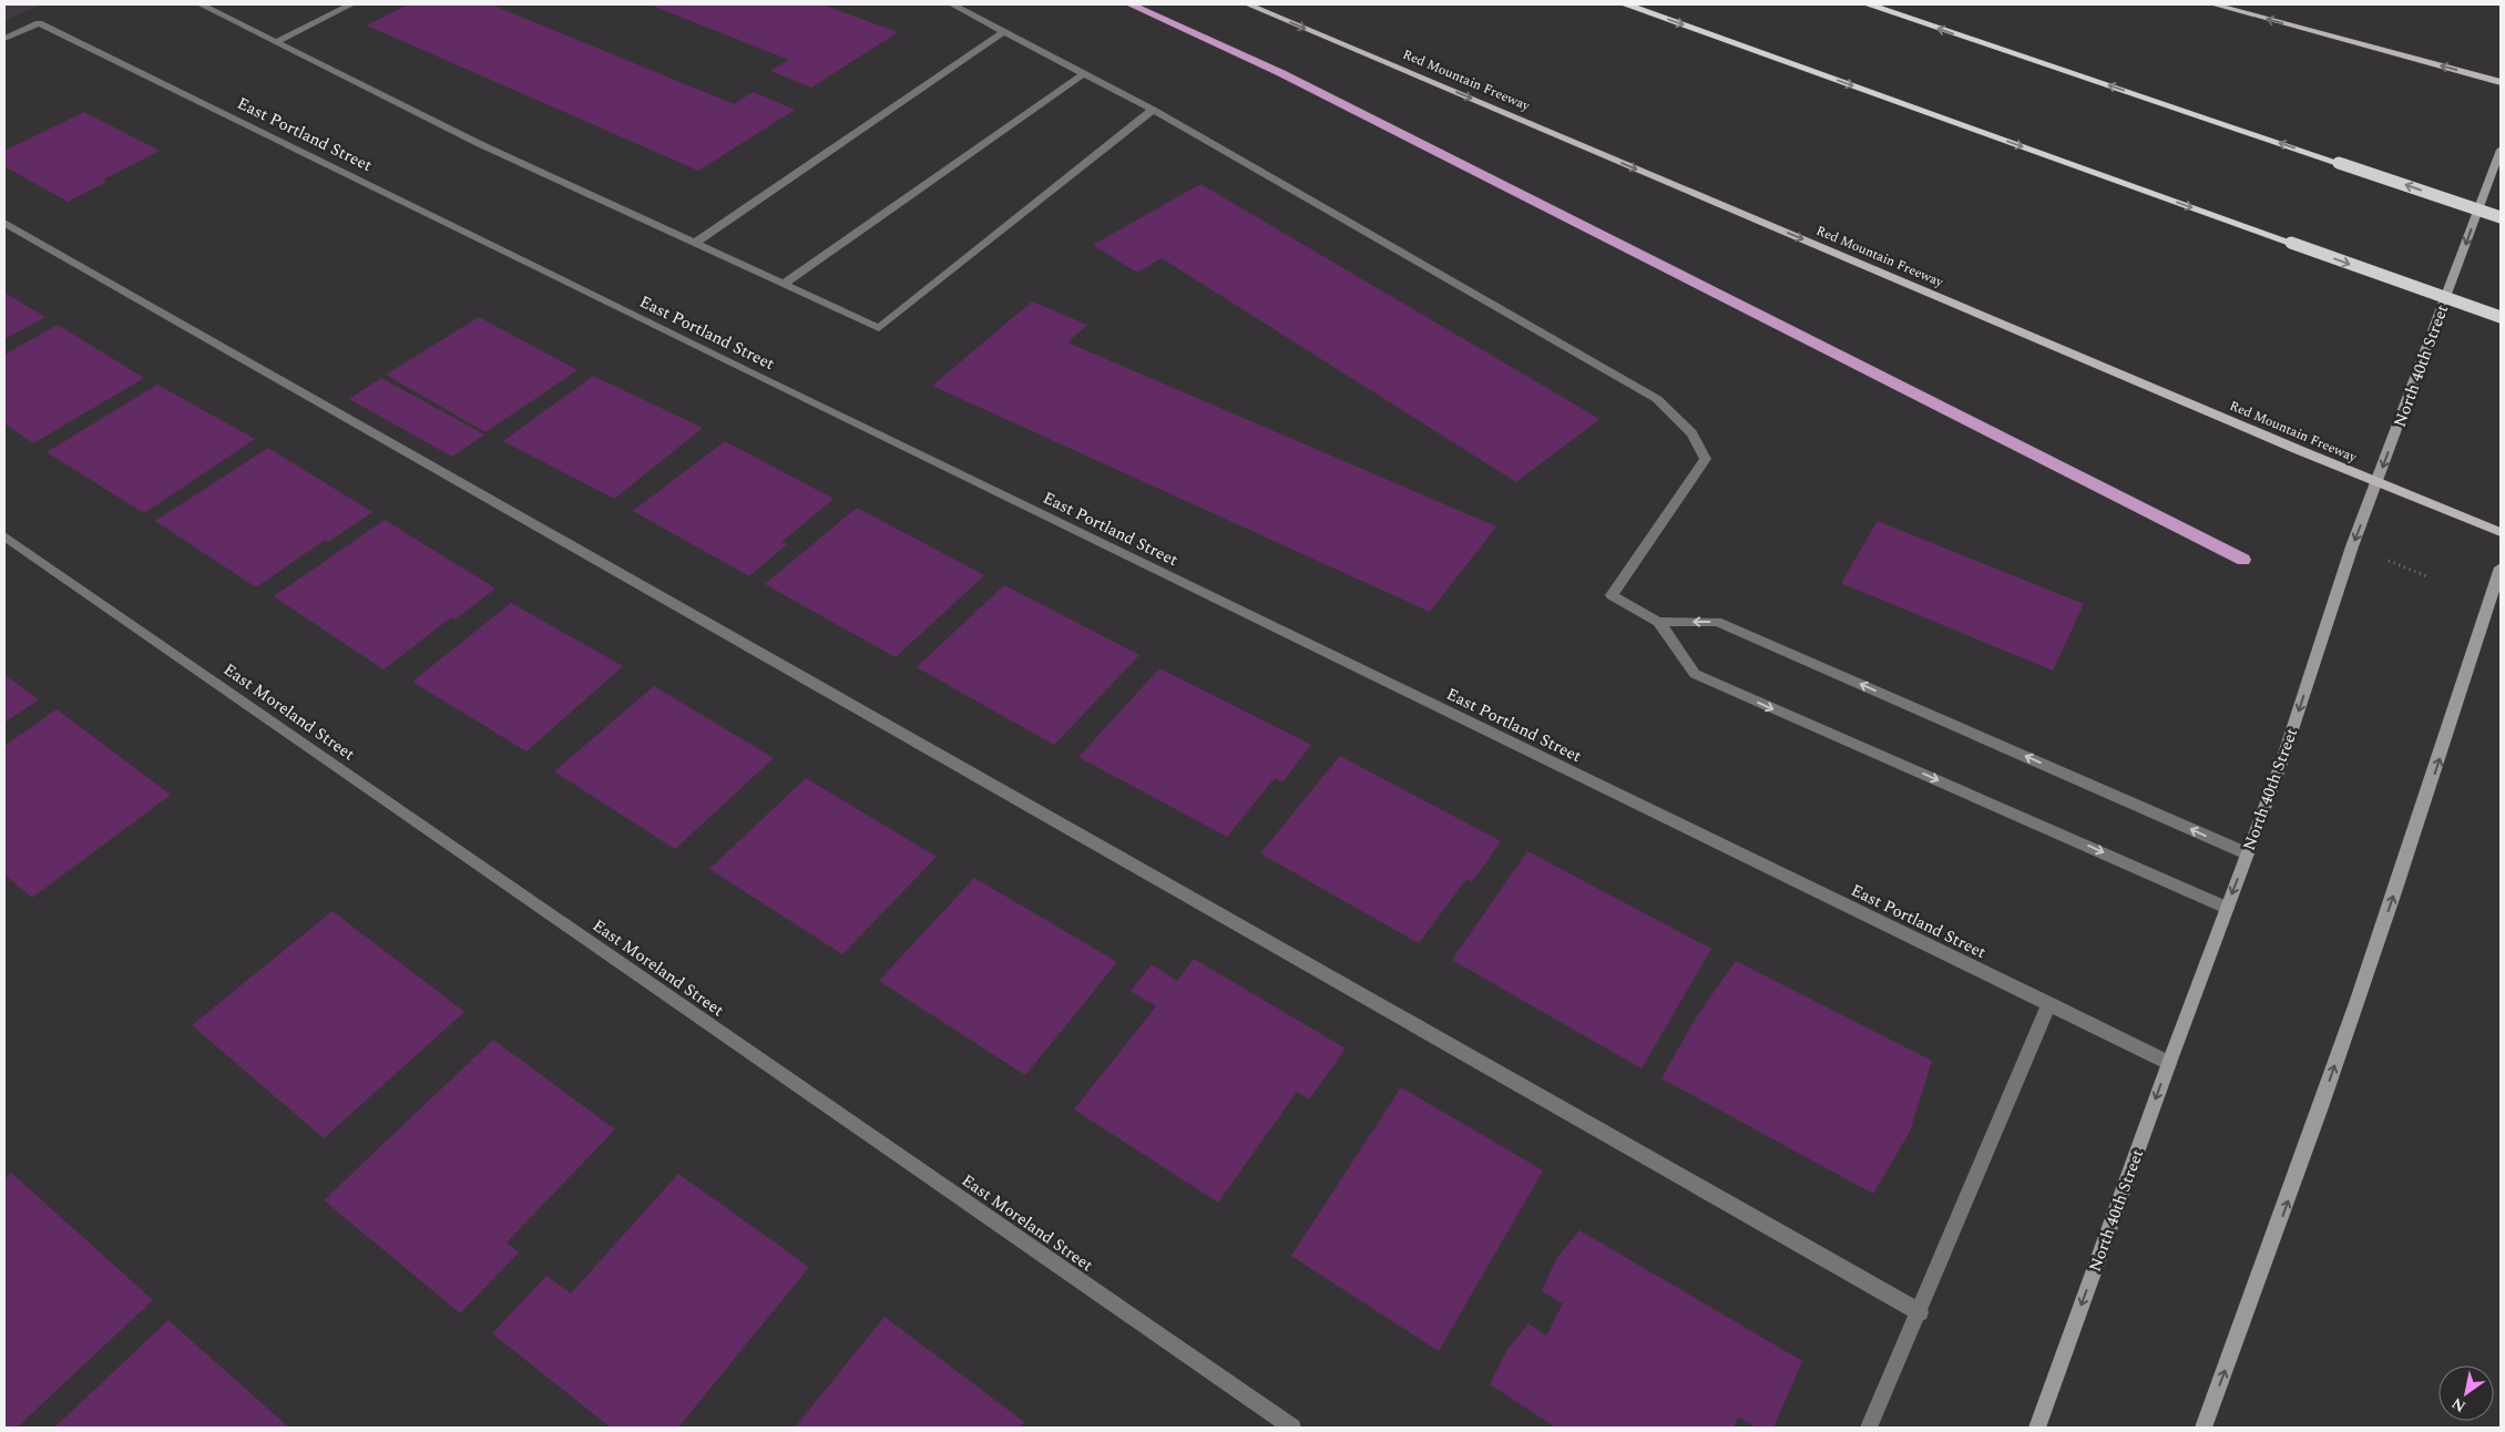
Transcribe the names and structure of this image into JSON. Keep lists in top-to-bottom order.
{
  "streets": {
    "main road": ["Red Mountain Freeway", "North 40th Street"],
    "street": ["East Portland Street", "East Moreland Street"]
  },
  "crossings": [
    ["Red Mountain Freeway", "North 40th Street"],
    ["East Portland Street", "North 40th Street"]
  ],
  "one_way": ["Red Mountain Freeway", "North 40th Street"],
  "north": "bottom left"
}
